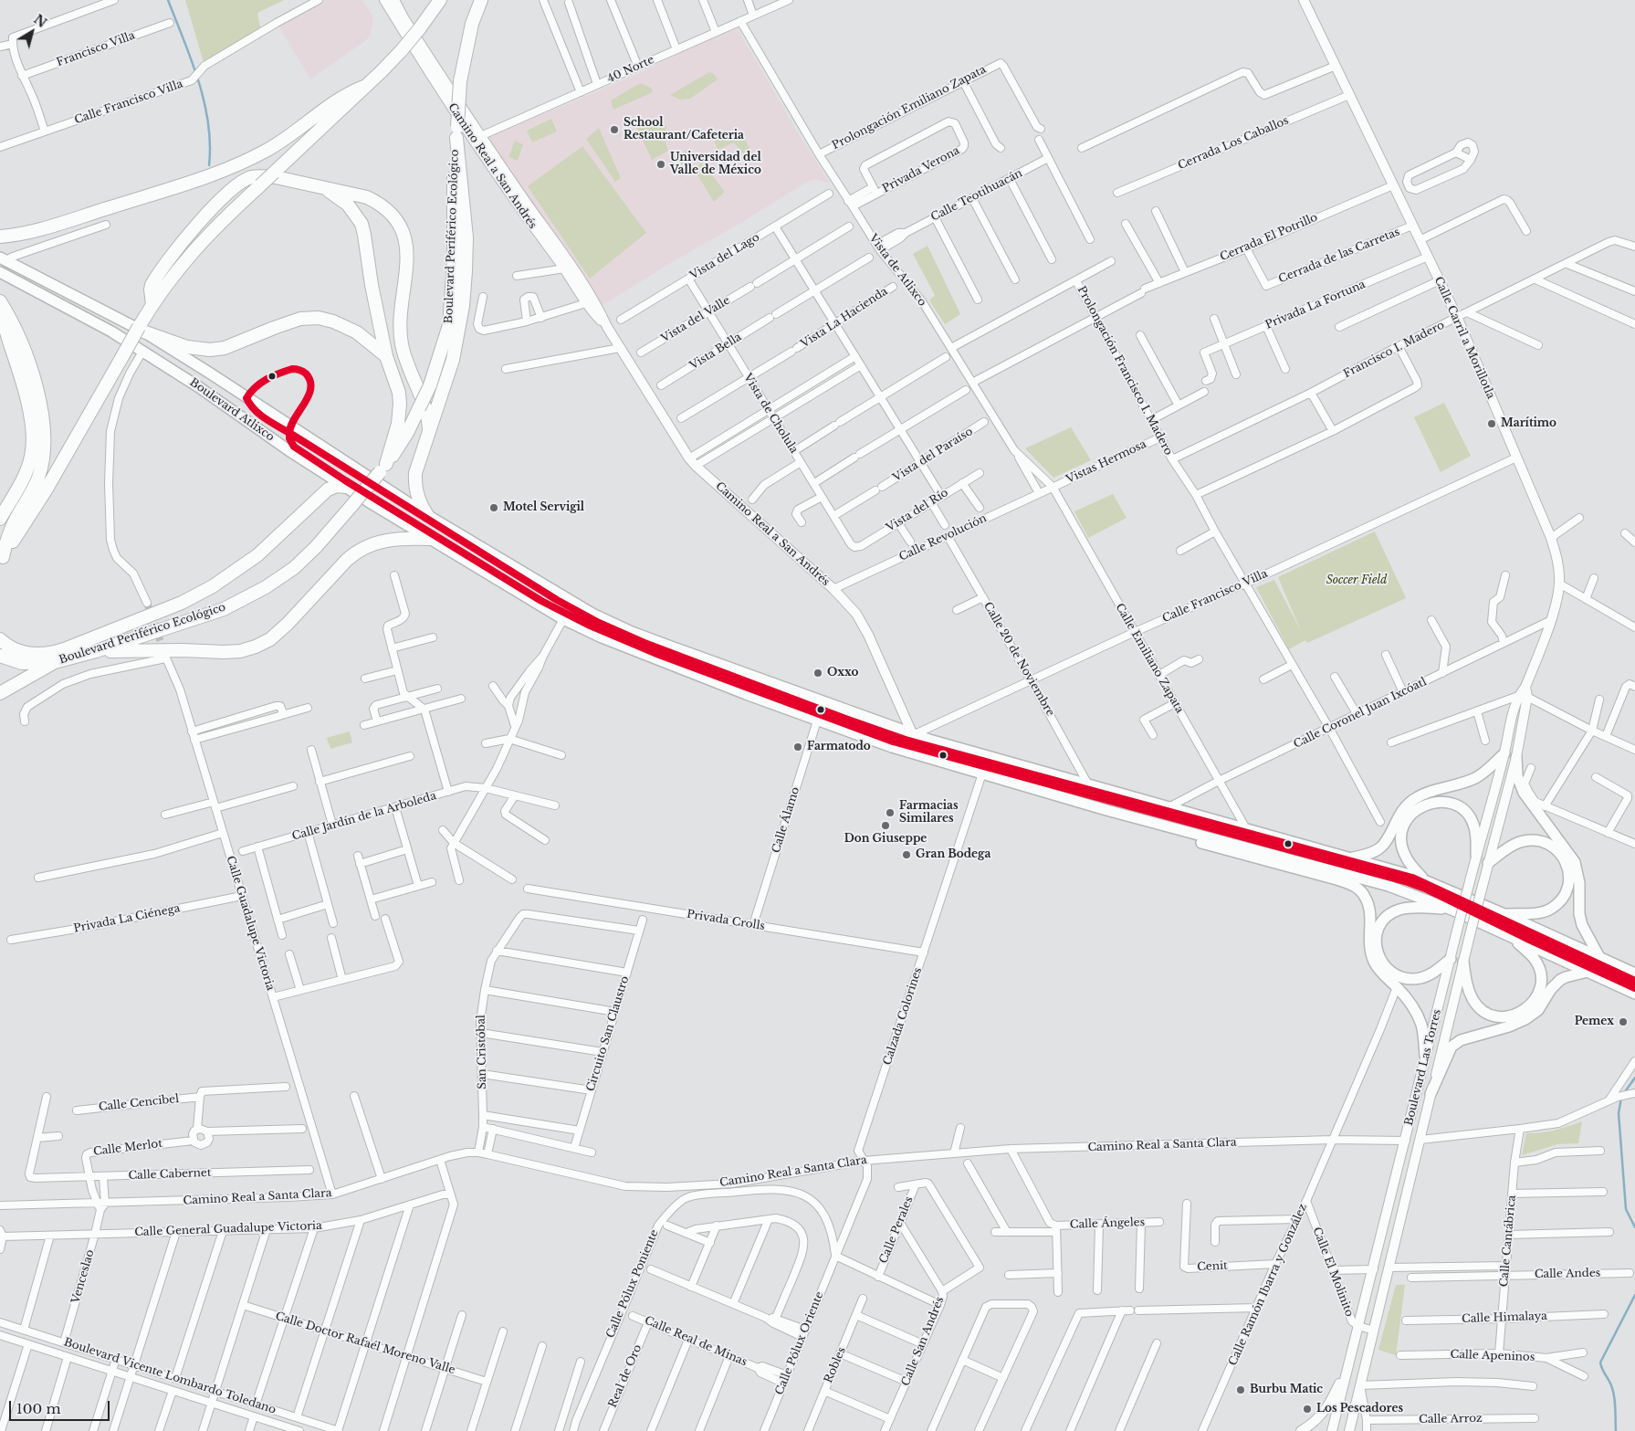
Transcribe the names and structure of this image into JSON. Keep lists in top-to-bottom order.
{
  "streets": {
    "highway": ["Boulevard Periférico Ecológico"],
    "main road": [
      "Camino Real a San Andrés",
      "Calle Carril a Morillotla",
      "Boulevard Atlixco",
      "Boulevard Las Torres"
    ],
    "street": [
      "Francisco Villa",
      "40 Norte",
      "Calle Francisco Villa",
      "Prolongación Emiliano Zapata",
      "Cerrada Los Caballos",
      "Privada Verona",
      "Calle Teotihuacán",
      "Cerrada El Potrillo",
      "Cerrada de las Carretas",
      "Vista del Lago",
      "Vista de Atlixco",
      "Privada La Fortuna",
      "Vista La Hacienda",
      "Vista del Valle",
      "Francisco I. Madero",
      "Vista Bella",
      "Prolongación Francisco I. Madero",
      "Vista de Cholula",
      "Vista del Paraíso",
      "Vistas Hermosa",
      "Vista del Río",
      "Calle Revolución",
      "Calle Emiliano Zapata",
      "Calle 20 de Noviembre",
      "Calle Coronel Juan Ixcóatl",
      "Calle Jardín de la Arboleda",
      "Calle Álamo",
      "Privada La Ciénega",
      "Privada Crolls",
      "Calle Guadalupe Victoria",
      "Calzada Colorines",
      "Circuito San Claustro",
      "San Cristóbal",
      "Calle Cencibel",
      "Camino Real a Santa Clara",
      "Calle Merlot",
      "Calle Cabernet",
      "Calle Ángeles",
      "Calle General Guadalupe Victoria",
      "Calle Perales",
      "Calle Cantábrica",
      "Cenit",
      "Calle El Molinito",
      "Calle Andes",
      "Venceslao",
      "Calle Pólux Poniente",
      "Calle Ramón Ibarra y González",
      "Calle Himalaya",
      "Calle Real de Minas",
      "Calle San Andrés",
      "Calle Doctor Rafaél Moreno Valle",
      "Calle Pólux Oriente",
      "Calle Apeninos",
      "Robles",
      "Boulevard Vicente Lombardo Toledano",
      "Real de Oro",
      "Calle Arroz"
    ]
  },
  "crossings": [
    ["40 Norte", "Camino Real a San Andrés"],
    ["40 Norte", "Vista de Atlixco"],
    ["Calle Francisco Villa", "Camino Real a San Andrés"],
    ["Calle Francisco Villa", "Calle Carril a Morillotla"],
    ["Calle Francisco Villa", "Prolongación Francisco I. Madero"],
    ["Calle Francisco Villa", "Boulevard Atlixco"],
    ["Calle Francisco Villa", "Calle Emiliano Zapata"],
    ["Calle Francisco Villa", "Calle 20 de Noviembre"],
    ["Prolongación Emiliano Zapata", "Vista de Atlixco"],
    ["Cerrada Los Caballos", "Calle Carril a Morillotla"],
    ["Camino Real a San Andrés", "Boulevard Atlixco"],
    ["Camino Real a San Andrés", "Calle Revolución"],
    ["Privada Verona", "Vista de Atlixco"],
    ["Calle Teotihuacán", "Vista de Atlixco"],
    ["Cerrada El Potrillo", "Cerrada de las Carretas"],
    ["Cerrada El Potrillo", "Vista de Atlixco"],
    ["Cerrada El Potrillo", "Calle Carril a Morillotla"],
    ["Cerrada El Potrillo", "Prolongación Francisco I. Madero"],
    ["Cerrada de las Carretas", "Calle Carril a Morillotla"],
    ["Vista del Lago", "Vista de Cholula"],
    ["Vista de Atlixco", "Vistas Hermosa"],
    ["Vista de Atlixco", "Calle Revolución"],
    ["Vista de Atlixco", "Calle Emiliano Zapata"],
    ["Privada La Fortuna", "Calle Carril a Morillotla"],
    ["Vista La Hacienda", "Vista de Cholula"],
    ["Vista del Valle", "Vista de Cholula"],
    ["Calle Carril a Morillotla", "Francisco I. Madero"],
    ["Calle Carril a Morillotla", "Calle Coronel Juan Ixcóatl"],
    ["Calle Carril a Morillotla", "Boulevard Las Torres"],
    ["Francisco I. Madero", "Prolongación Francisco I. Madero"],
    ["Vista Bella", "Vista de Cholula"],
    ["Prolongación Francisco I. Madero", "Vistas Hermosa"],
    ["Prolongación Francisco I. Madero", "Calle Coronel Juan Ixcóatl"],
    ["Boulevard Atlixco", "Calle Emiliano Zapata"],
    ["Boulevard Atlixco", "Calle 20 de Noviembre"],
    ["Boulevard Atlixco", "Calle Coronel Juan Ixcóatl"],
    ["Boulevard Atlixco", "Calle Álamo"],
    ["Boulevard Atlixco", "Calzada Colorines"],
    ["Vista de Cholula", "Vista del Paraíso"],
    ["Vista de Cholula", "Vista del Río"],
    ["Vistas Hermosa", "Calle Revolución"],
    ["Vistas Hermosa", "Calle Emiliano Zapata"],
    ["Calle Revolución", "Calle Emiliano Zapata"],
    ["Calle Revolución", "Calle 20 de Noviembre"],
    ["Calle Emiliano Zapata", "Calle Coronel Juan Ixcóatl"],
    ["Calle Álamo", "Privada Crolls"],
    ["Privada La Ciénega", "Calle Guadalupe Victoria"],
    ["Privada Crolls", "Calzada Colorines"],
    ["Calle Guadalupe Victoria", "Camino Real a Santa Clara"],
    ["Calzada Colorines", "Camino Real a Santa Clara"],
    ["Calzada Colorines", "Calle Pólux Oriente"],
    ["Circuito San Claustro", "San Cristóbal"],
    ["San Cristóbal", "Camino Real a Santa Clara"],
    ["Boulevard Las Torres", "Camino Real a Santa Clara"],
    ["Boulevard Las Torres", "Calle El Molinito"],
    ["Camino Real a Santa Clara", "Calle Merlot"],
    ["Camino Real a Santa Clara", "Venceslao"],
    ["Camino Real a Santa Clara", "Calle Ramón Ibarra y González"],
    ["Calle Merlot", "Calle Cabernet"],
    ["Calle Merlot", "Venceslao"],
    ["Calle General Guadalupe Victoria", "Venceslao"],
    ["Calle Perales", "Calle San Andrés"],
    ["Calle Cantábrica", "Calle Andes"],
    ["Calle Cantábrica", "Calle Himalaya"],
    ["Calle Cantábrica", "Calle Apeninos"],
    ["Cenit", "Calle Ramón Ibarra y González"],
    ["Calle El Molinito", "Calle Ramón Ibarra y González"],
    ["Venceslao", "Boulevard Vicente Lombardo Toledano"],
    ["Calle Real de Minas", "Calle Pólux Oriente"],
    ["Calle Real de Minas", "Real de Oro"]
  ],
  "parks": ["Soccer Field"],
  "places": [
    "School Restaurant/Cafeteria",
    "Universidad del Valle de México",
    "Marítimo",
    "Motel Servigil",
    "Oxxo",
    "Farmatodo",
    "Farmacias Similares",
    "Don Giuseppe",
    "Gran Bodega",
    "Pemex",
    "Burbu Matic",
    "Los Pescadores"
  ],
  "scale_bar": "100 m",
  "north": "top right"
}
